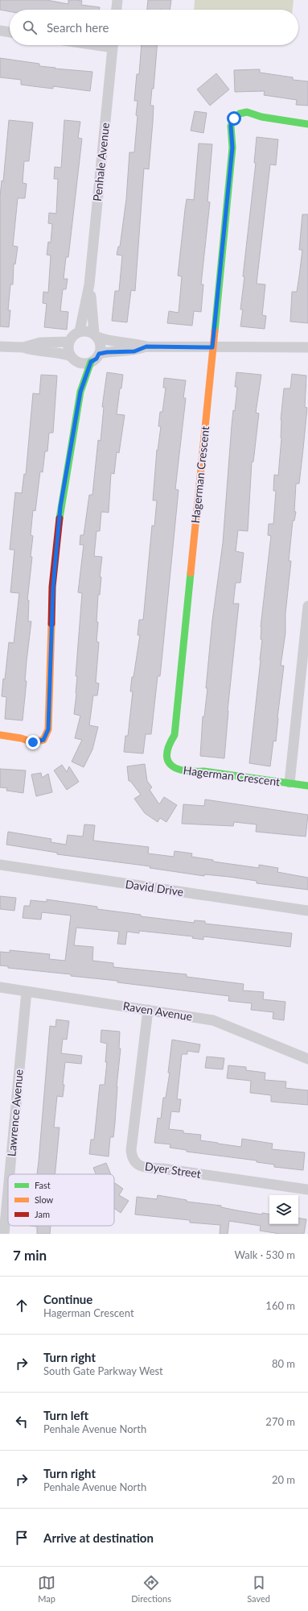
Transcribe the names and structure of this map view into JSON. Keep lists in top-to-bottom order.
{
  "streets": {
    "street": [
      "Penhale Avenue",
      "Hagerman Crescent",
      "David Drive",
      "Raven Avenue",
      "Lawrence Avenue",
      "Dyer Street"
    ]
  },
  "crossings": [
    ["Raven Avenue", "Lawrence Avenue"],
    ["Raven Avenue", "Dyer Street"]
  ],
  "legend": ["Fast", "Slow", "Jam"],
  "page": {
    "search": "Search here",
    "heading": ["7 min", "Walk · 530 m"],
    "list": [
      ["Continue", "Hagerman Crescent", "160 m"],
      ["Turn right", "South Gate Parkway West", "80 m"],
      ["Turn left", "Penhale Avenue North", "270 m"],
      ["Turn right", "Penhale Avenue North", "20 m"],
      "Arrive at destination"
    ],
    "nav": ["Map", "Directions", "Saved"]
  }
}
